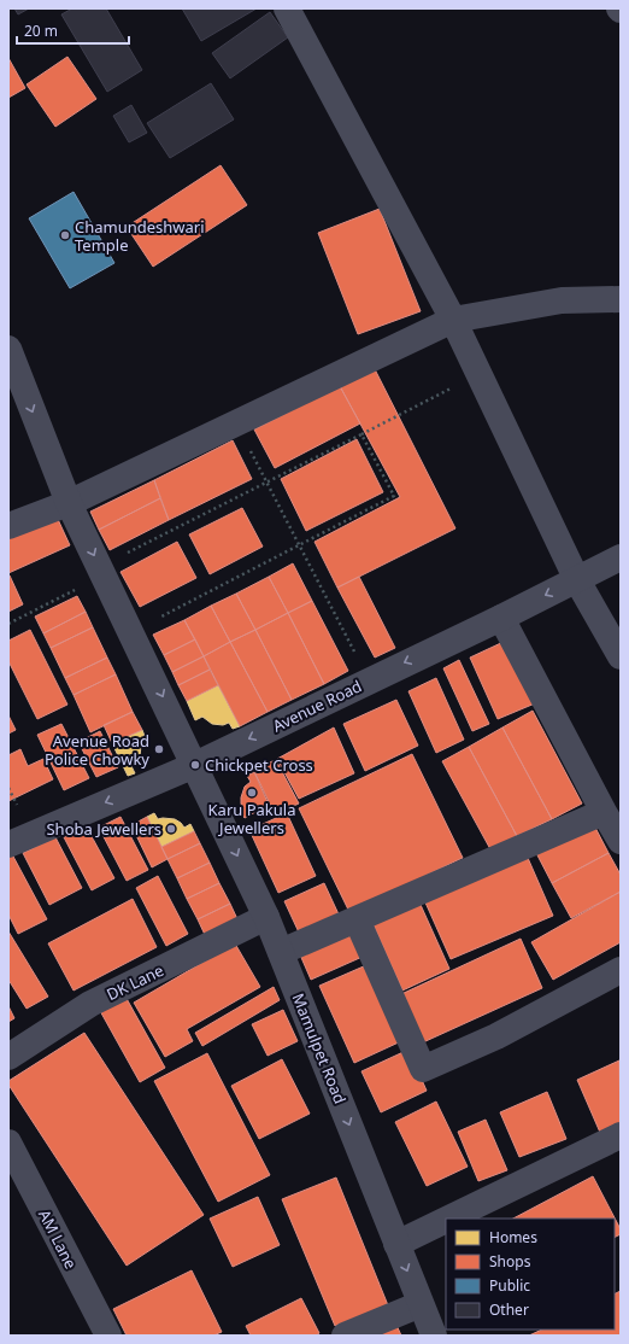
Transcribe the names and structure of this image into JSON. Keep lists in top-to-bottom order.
{
  "streets": {
    "street": [
      "Avenue Road",
      "DK Lane",
      "Mamulpet Road",
      "AM Lane"
    ]
  },
  "crossings": [
    ["Avenue Road", "Mamulpet Road"],
    ["DK Lane", "Mamulpet Road"]
  ],
  "one_way": ["Mamulpet Road"],
  "places": [
    "Chamundeshwari Temple",
    "Avenue Road Police Chowky",
    "Chickpet Cross",
    "Karu Pakula Jewellers",
    "Shoba Jewellers"
  ],
  "legend": [
    "Homes",
    "Shops",
    "Public",
    "Other"
  ],
  "scale_bar": "20 m"
}
